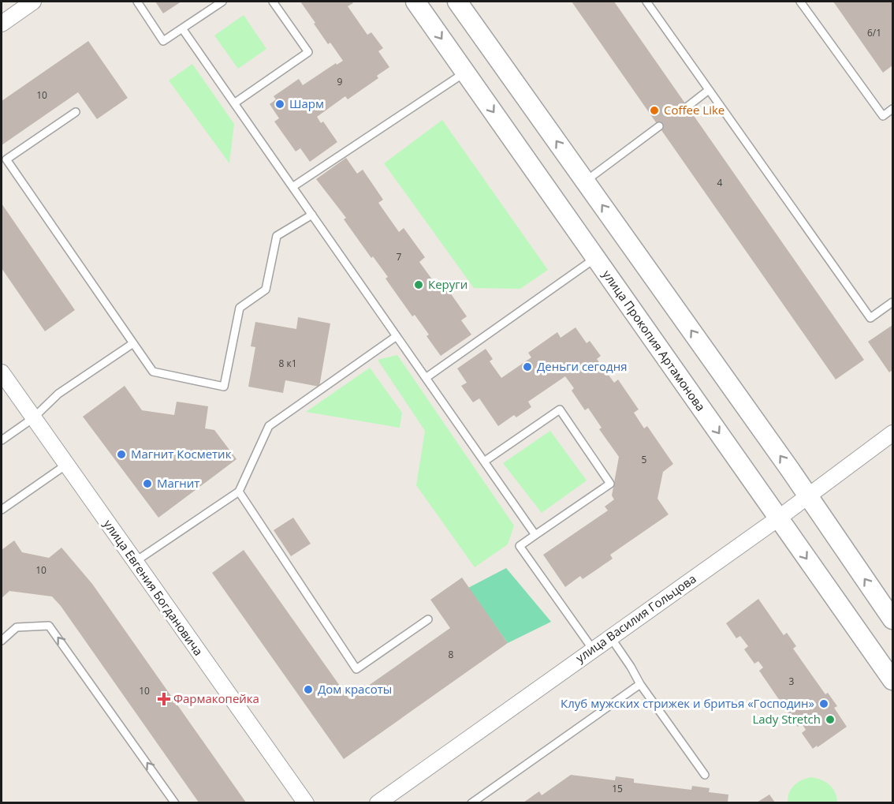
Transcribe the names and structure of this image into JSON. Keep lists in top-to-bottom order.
{
  "streets": {
    "street": ["улица Прокопия Артамонова", "улица Евгения Богдановича", "улица Василия Гольцова"]
  },
  "crossings": [
    ["улица Прокопия Артамонова", "улица Василия Гольцова"]
  ],
  "places": {
    "other": [
      "Шарм",
      "Coffee Like",
      "Керуги",
      "Деньги сегодня",
      "Магнит Косметик",
      "Магнит",
      "Дом красоты",
      "Клуб мужских стрижек и бритья «Господин»",
      "Lady Stretch"
    ],
    "health": ["Фармакопейка"]
  },
  "house_numbers": [
    "6/1",
    "9",
    "10",
    "4",
    "7",
    "8 к1",
    "5",
    "10",
    "8",
    "3",
    "10",
    "15"
  ]
}
